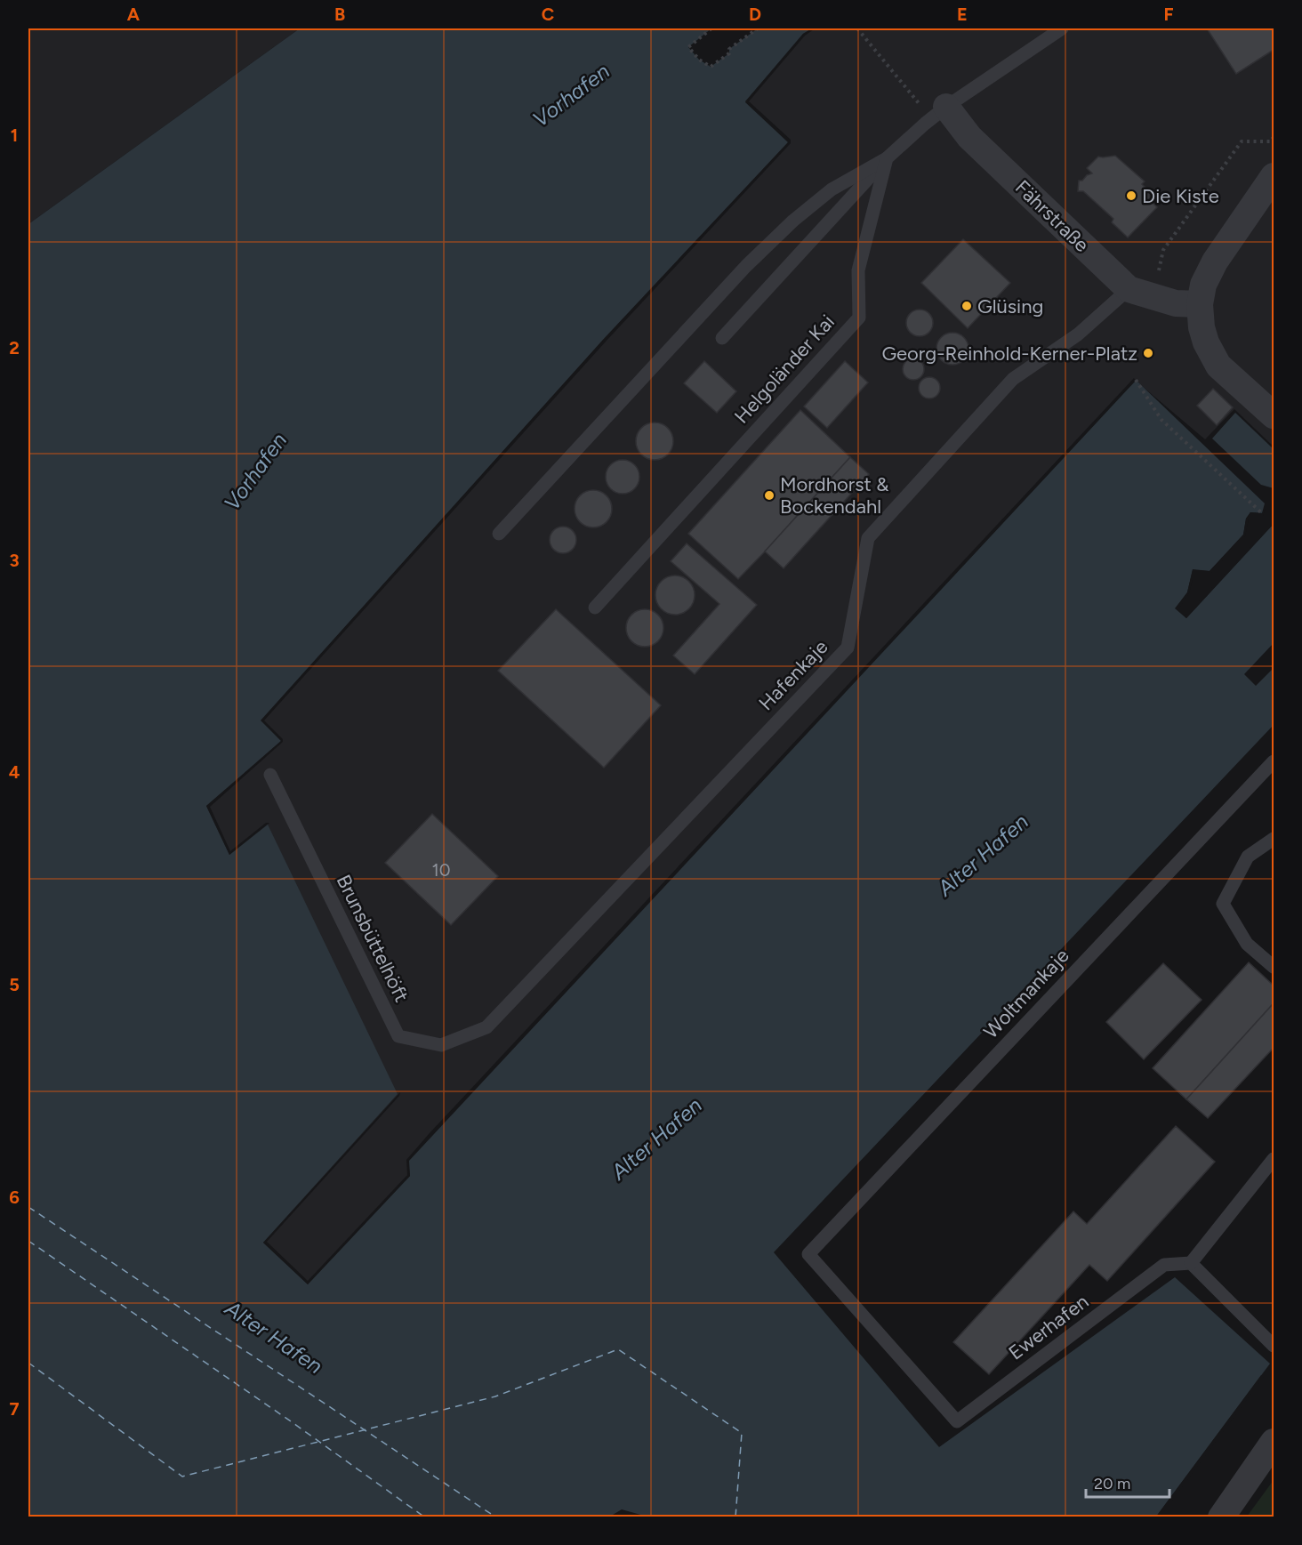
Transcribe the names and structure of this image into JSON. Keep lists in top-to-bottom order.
{
  "streets": {
    "street": ["Fährstraße"],
    "lane": [
      "Helgoländer Kai",
      "Hafenkaje",
      "Brunsbüttelhöft",
      "Woltmankaje",
      "Ewerhafen"
    ]
  },
  "crossings": [
    ["Fährstraße", "Hafenkaje"],
    ["Hafenkaje", "Brunsbüttelhöft"],
    ["Woltmankaje", "Ewerhafen"]
  ],
  "water": ["Vorhafen", "Alter Hafen"],
  "places": [
    "Die Kiste",
    "Glüsing",
    "Georg-Reinhold-Kerner-Platz",
    "Mordhorst & Bockendahl"
  ],
  "house_numbers": ["10"],
  "scale_bar": "20 m",
  "grid": {
    "columns": [
      "A",
      "B",
      "C",
      "D",
      "E",
      "F"
    ],
    "rows": [
      "1",
      "2",
      "3",
      "4",
      "5",
      "6",
      "7"
    ]
  }
}
